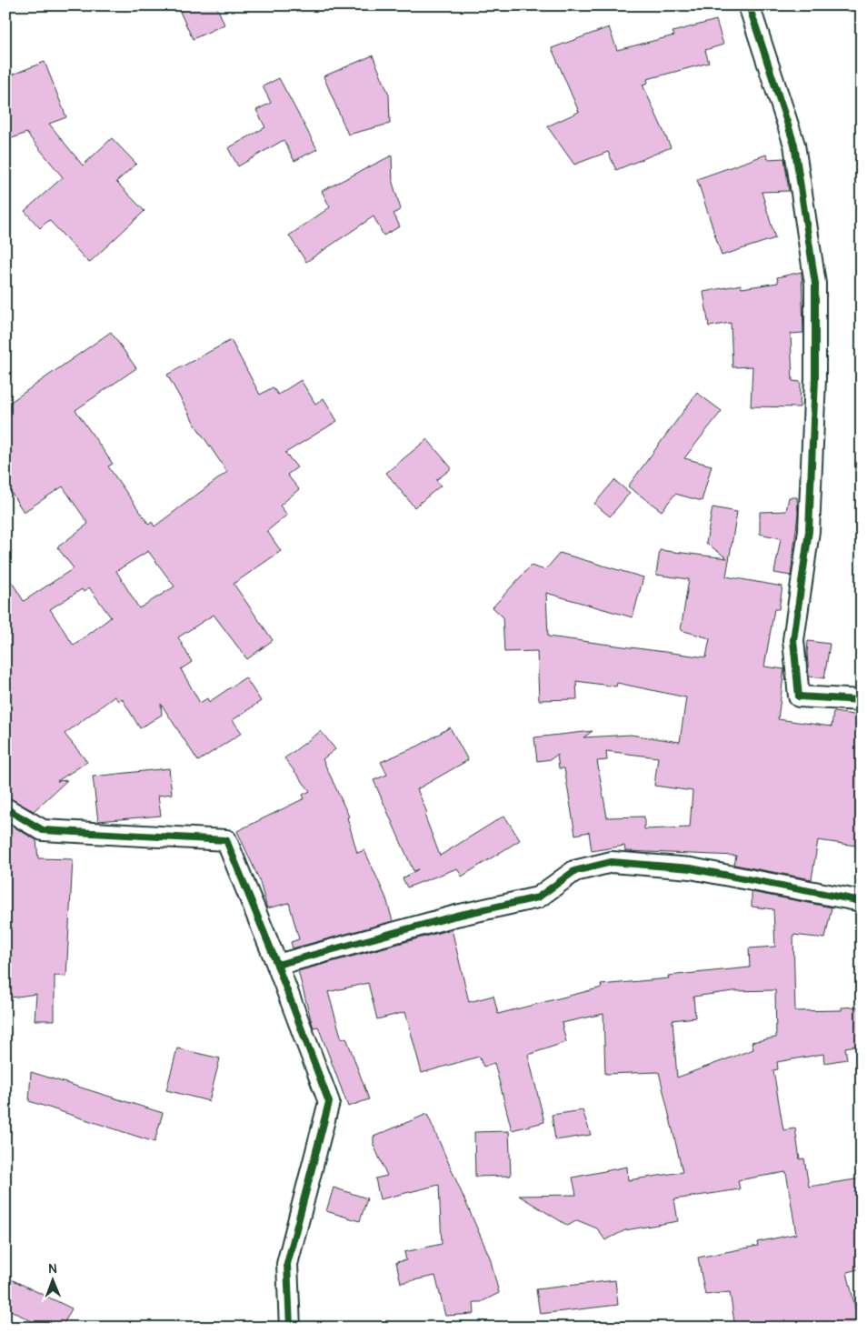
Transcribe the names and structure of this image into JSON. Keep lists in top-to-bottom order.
{
  "north": "top"
}
